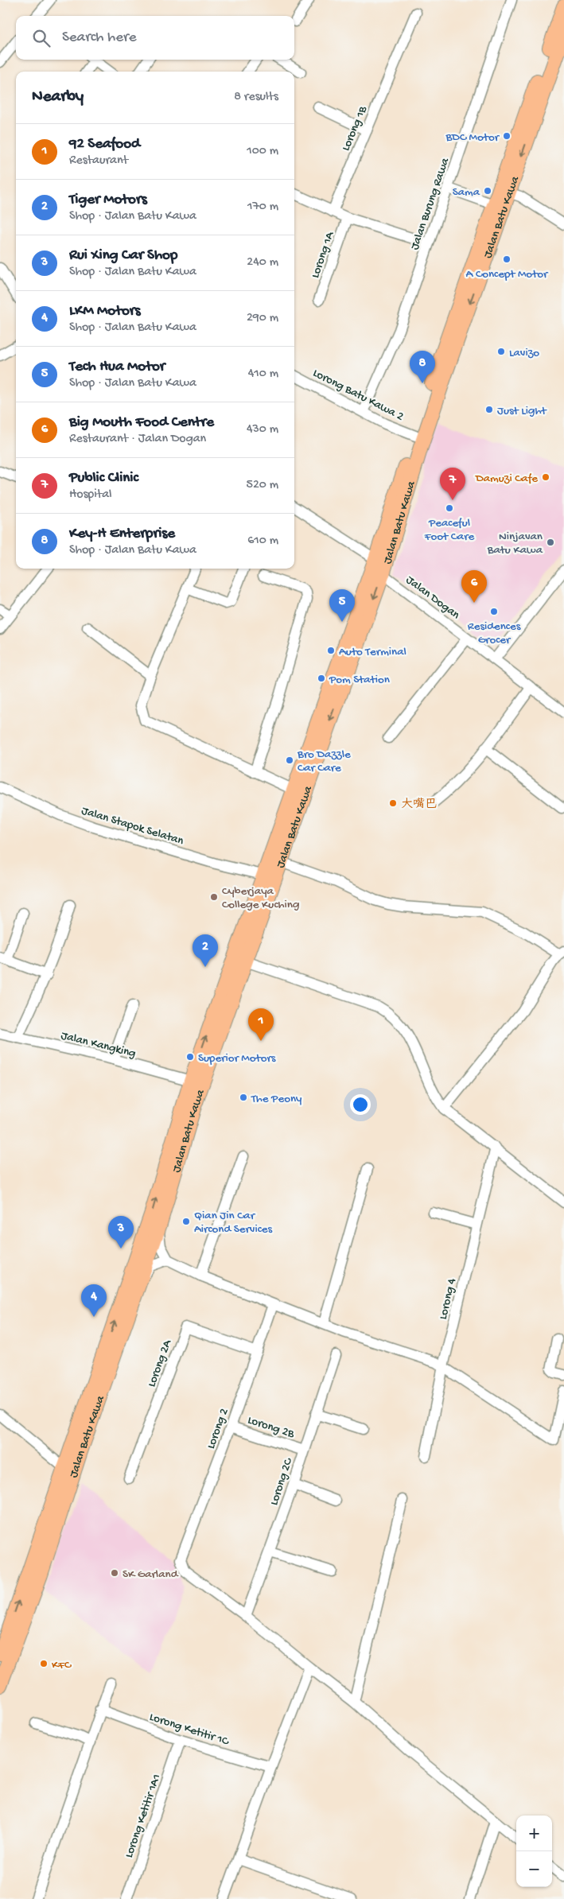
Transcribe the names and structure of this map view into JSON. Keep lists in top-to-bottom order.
{
  "streets": {
    "highway": ["Jalan Batu Kawa"],
    "street": [
      "Lorong 1B",
      "Jalan Burung Rawa",
      "Lorong 1A",
      "Lorong Batu Kawa 2",
      "Jalan Dogan",
      "Jalan Stapok Selatan",
      "Jalan Kangking",
      "Lorong 4",
      "Lorong 2A",
      "Lorong 2B",
      "Lorong 2",
      "Lorong 2C",
      "Lorong Ketitir 1C",
      "Lorong Ketitir 1A1"
    ]
  },
  "crossings": [
    ["Jalan Burung Rawa", "Lorong Batu Kawa 2"],
    ["Jalan Batu Kawa", "Lorong Batu Kawa 2"],
    ["Jalan Batu Kawa", "Jalan Dogan"],
    ["Jalan Batu Kawa", "Jalan Stapok Selatan"],
    ["Jalan Batu Kawa", "Jalan Kangking"],
    ["Lorong 2A", "Lorong 2"],
    ["Lorong 2B", "Lorong 2"],
    ["Lorong 2B", "Lorong 2C"],
    ["Lorong 2", "Lorong 2C"],
    ["Lorong Ketitir 1C", "Lorong Ketitir 1A1"]
  ],
  "places": [
    "BDC Motor",
    "Sama",
    "A Concept Motor",
    "Lavizo",
    "Just Light",
    "Damuzi Cafe",
    "Peaceful Foot Care",
    "Ninjavan Batu Kawa",
    "Residences Grocer",
    "Auto Terminal",
    "Pom Station",
    "Bro Dazzle Car Care",
    "大嘴巴",
    "Cyberjaya College Kuching",
    "Superior Motors",
    "The Peony",
    "Qian Jin Car Aircond Services",
    "SK Garland",
    "KFC"
  ],
  "page": {
    "search": "Search here",
    "heading": ["Nearby", "8 results"],
    "list": [
      {
        "mark": "1",
        "name": "92 Seafood",
        "note": "Restaurant",
        "value": "100 m"
      },
      {
        "mark": "2",
        "name": "Tiger Motors",
        "note": "Shop · Jalan Batu Kawa",
        "value": "170 m"
      },
      {
        "mark": "3",
        "name": "Rui Xing Car Shop",
        "note": "Shop · Jalan Batu Kawa",
        "value": "240 m"
      },
      {
        "mark": "4",
        "name": "LKM Motors",
        "note": "Shop · Jalan Batu Kawa",
        "value": "290 m"
      },
      {
        "mark": "5",
        "name": "Tech Hua Motor",
        "note": "Shop · Jalan Batu Kawa",
        "value": "410 m"
      },
      {
        "mark": "6",
        "name": "Big Mouth Food Centre",
        "note": "Restaurant · Jalan Dogan",
        "value": "430 m"
      },
      {
        "mark": "7",
        "name": "Public Clinic",
        "note": "Hospital",
        "value": "520 m"
      },
      {
        "mark": "8",
        "name": "Key-H Enterprise",
        "note": "Shop · Jalan Batu Kawa",
        "value": "610 m"
      }
    ],
    "pins": [
      "8",
      "7",
      "6",
      "5",
      "2",
      "1",
      "3",
      "4"
    ],
    "map_buttons": ["+", "−"]
  }
}
